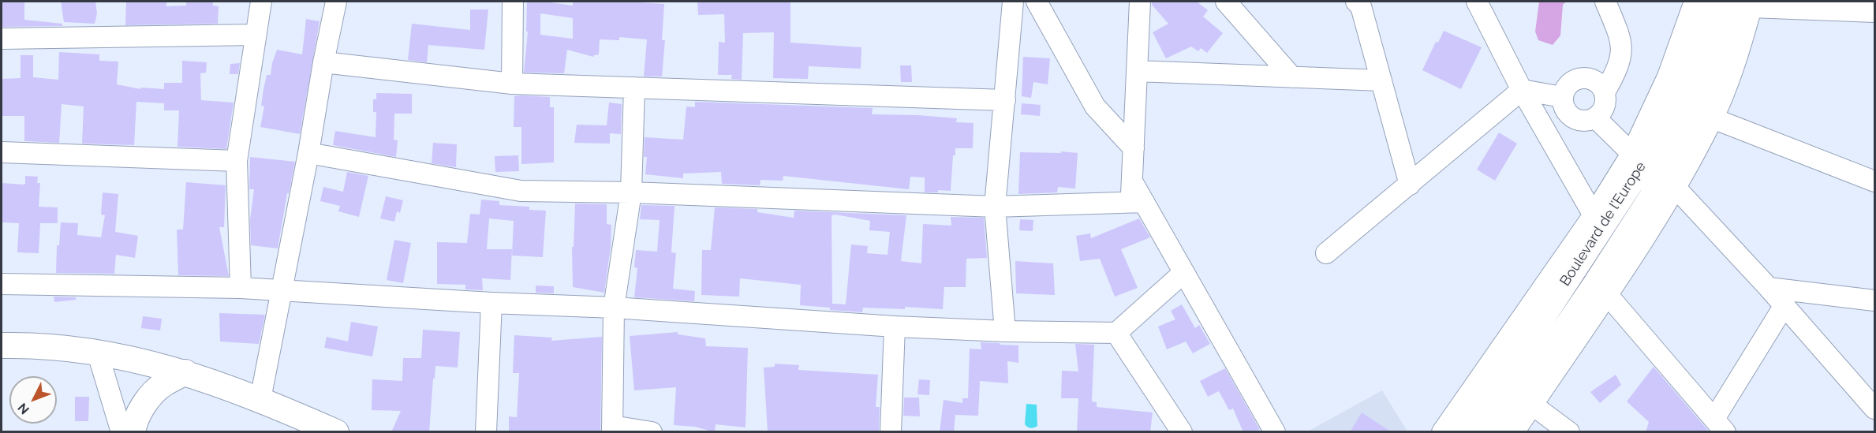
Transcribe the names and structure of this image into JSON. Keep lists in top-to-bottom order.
{
  "streets": {
    "highway": ["Boulevard de l’Europe"]
  },
  "north": "bottom left"
}
